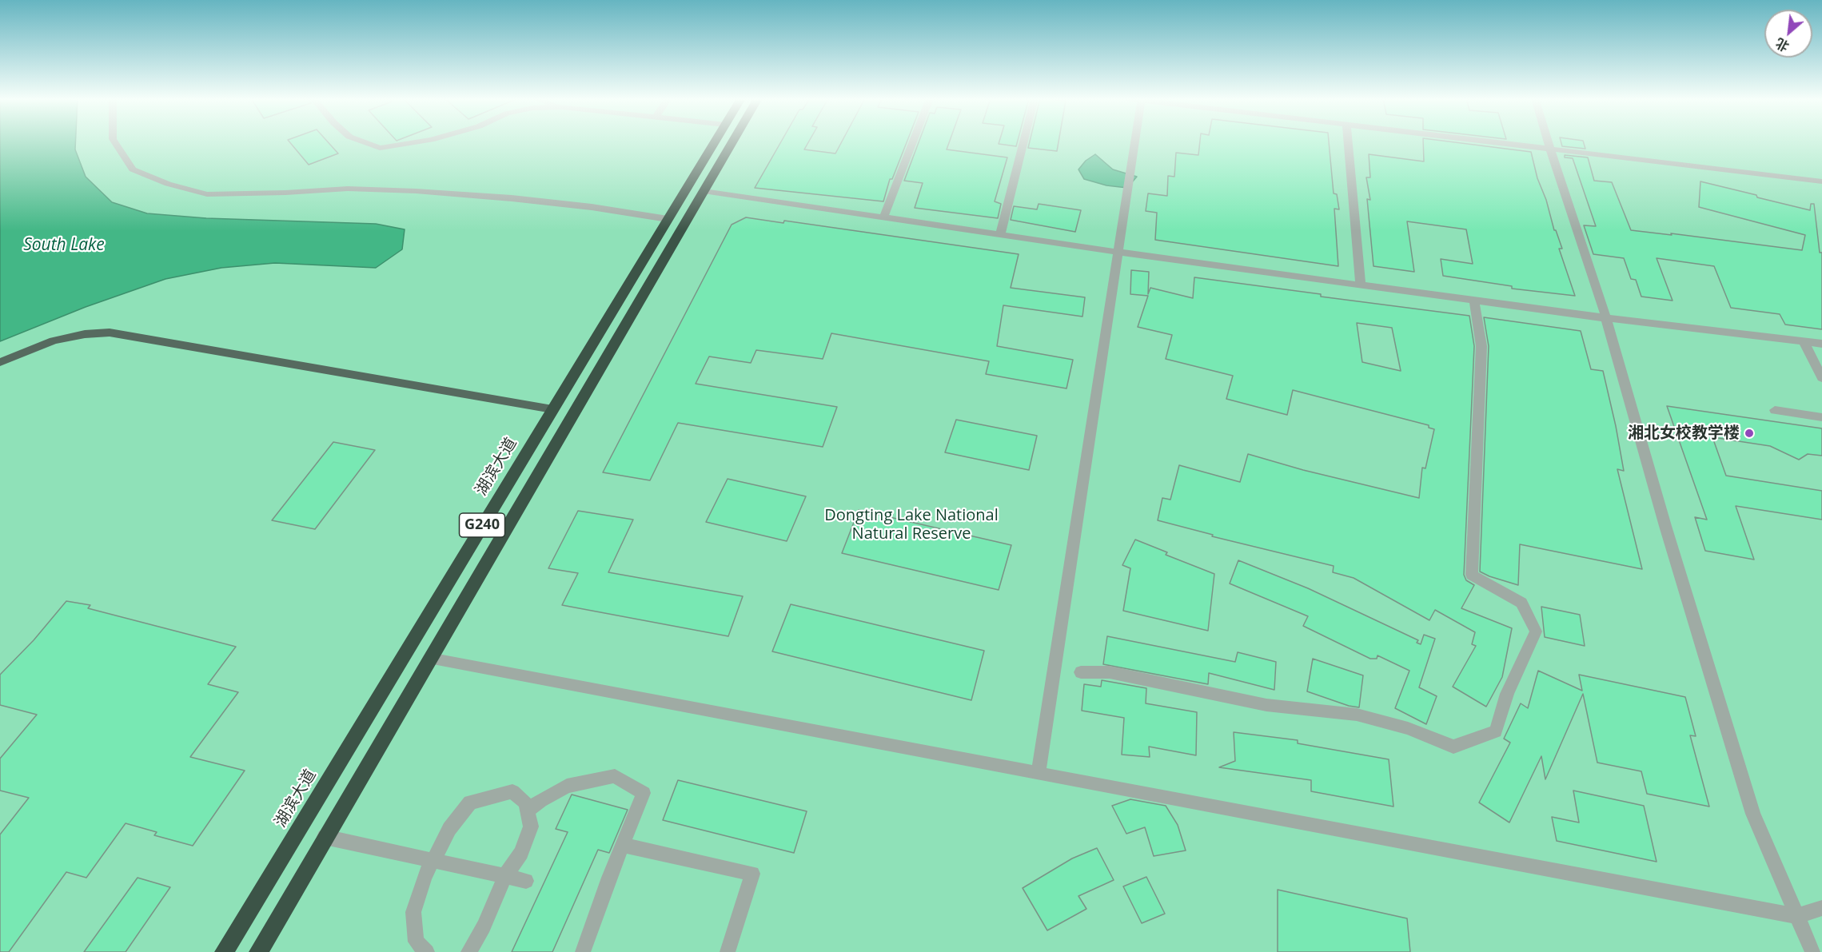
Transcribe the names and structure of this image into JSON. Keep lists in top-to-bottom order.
{
  "streets": {
    "highway": ["湖滨大道", "G240"]
  },
  "water": ["South Lake"],
  "parks": ["Dongting Lake National Natural Reserve"],
  "places": ["湘北女校教学楼"],
  "north": "bottom left"
}
